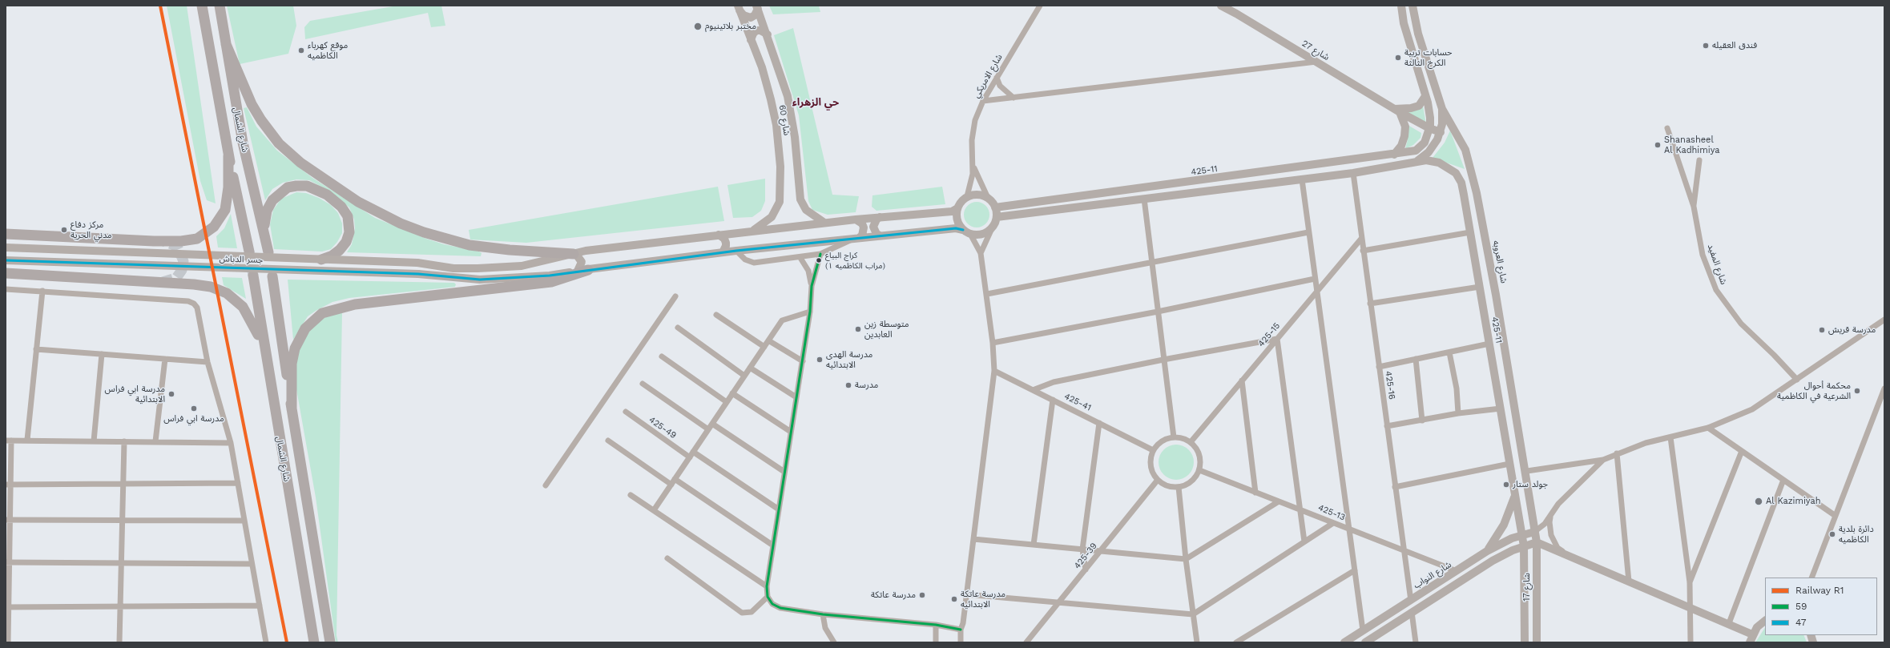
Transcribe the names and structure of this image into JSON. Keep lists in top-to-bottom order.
{
  "streets": {
    "highway": ["شارع الشمال"],
    "street": [
      "شارع 27",
      "شارع الامريكي",
      "شارع 60",
      "425-11",
      "جسر الدباش",
      "شارع العروبه",
      "شارع المفيد",
      "425-15",
      "425-16",
      "425-41",
      "425-49",
      "425-13",
      "425-39",
      "شارع النواب",
      "شارع 17"
    ]
  },
  "crossings": [
    ["شارع 27", "425-11"],
    ["شارع الامريكي", "425-11"],
    ["شارع الامريكي", "جسر الدباش"],
    ["شارع 60", "جسر الدباش"],
    ["425-11", "جسر الدباش"],
    ["425-11", "شارع العروبه"],
    ["425-11", "425-16"],
    ["425-11", "شارع النواب"],
    ["425-11", "شارع 17"],
    ["شارع العروبه", "شارع النواب"],
    ["شارع العروبه", "شارع 17"],
    ["425-15", "425-16"],
    ["425-15", "425-41"],
    ["425-15", "425-13"],
    ["425-15", "425-39"],
    ["425-16", "425-13"],
    ["425-16", "شارع النواب"],
    ["425-41", "425-13"],
    ["425-41", "425-39"],
    ["425-13", "425-39"],
    ["425-13", "شارع النواب"],
    ["شارع النواب", "شارع 17"]
  ],
  "districts": ["حي الزهراء"],
  "places": [
    "مختبر بلاتينيوم",
    "فندق العقيله",
    "موقع كهرباء الكاظميه",
    "حسابات تربية الكرخ الثالثة",
    "Shanasheel Al Kadhimiya",
    "مركز دفاع مدني الحرية",
    "كراج البياع (مراب الكاظميه ١)",
    "متوسطة زين العابدين",
    "مدرسة قريش",
    "مدرسة الهدى الابتدائيه",
    "مدرسة",
    "محكمة أحوال الشرعية في الكاظمية",
    "مدرسة ابي فراس الابتدائية",
    "مدرسة ابي فراس",
    "جولد ستار",
    "Al Kazimiyah",
    "دائرة بلدية الكاظميه",
    "مدرسة عاتكة",
    "مدرسة عاتكة الابتدائيه"
  ],
  "lines": ["rail line R1", "transit line 47", "transit line 59"],
  "legend": ["Railway R1", "59", "47"]
}
